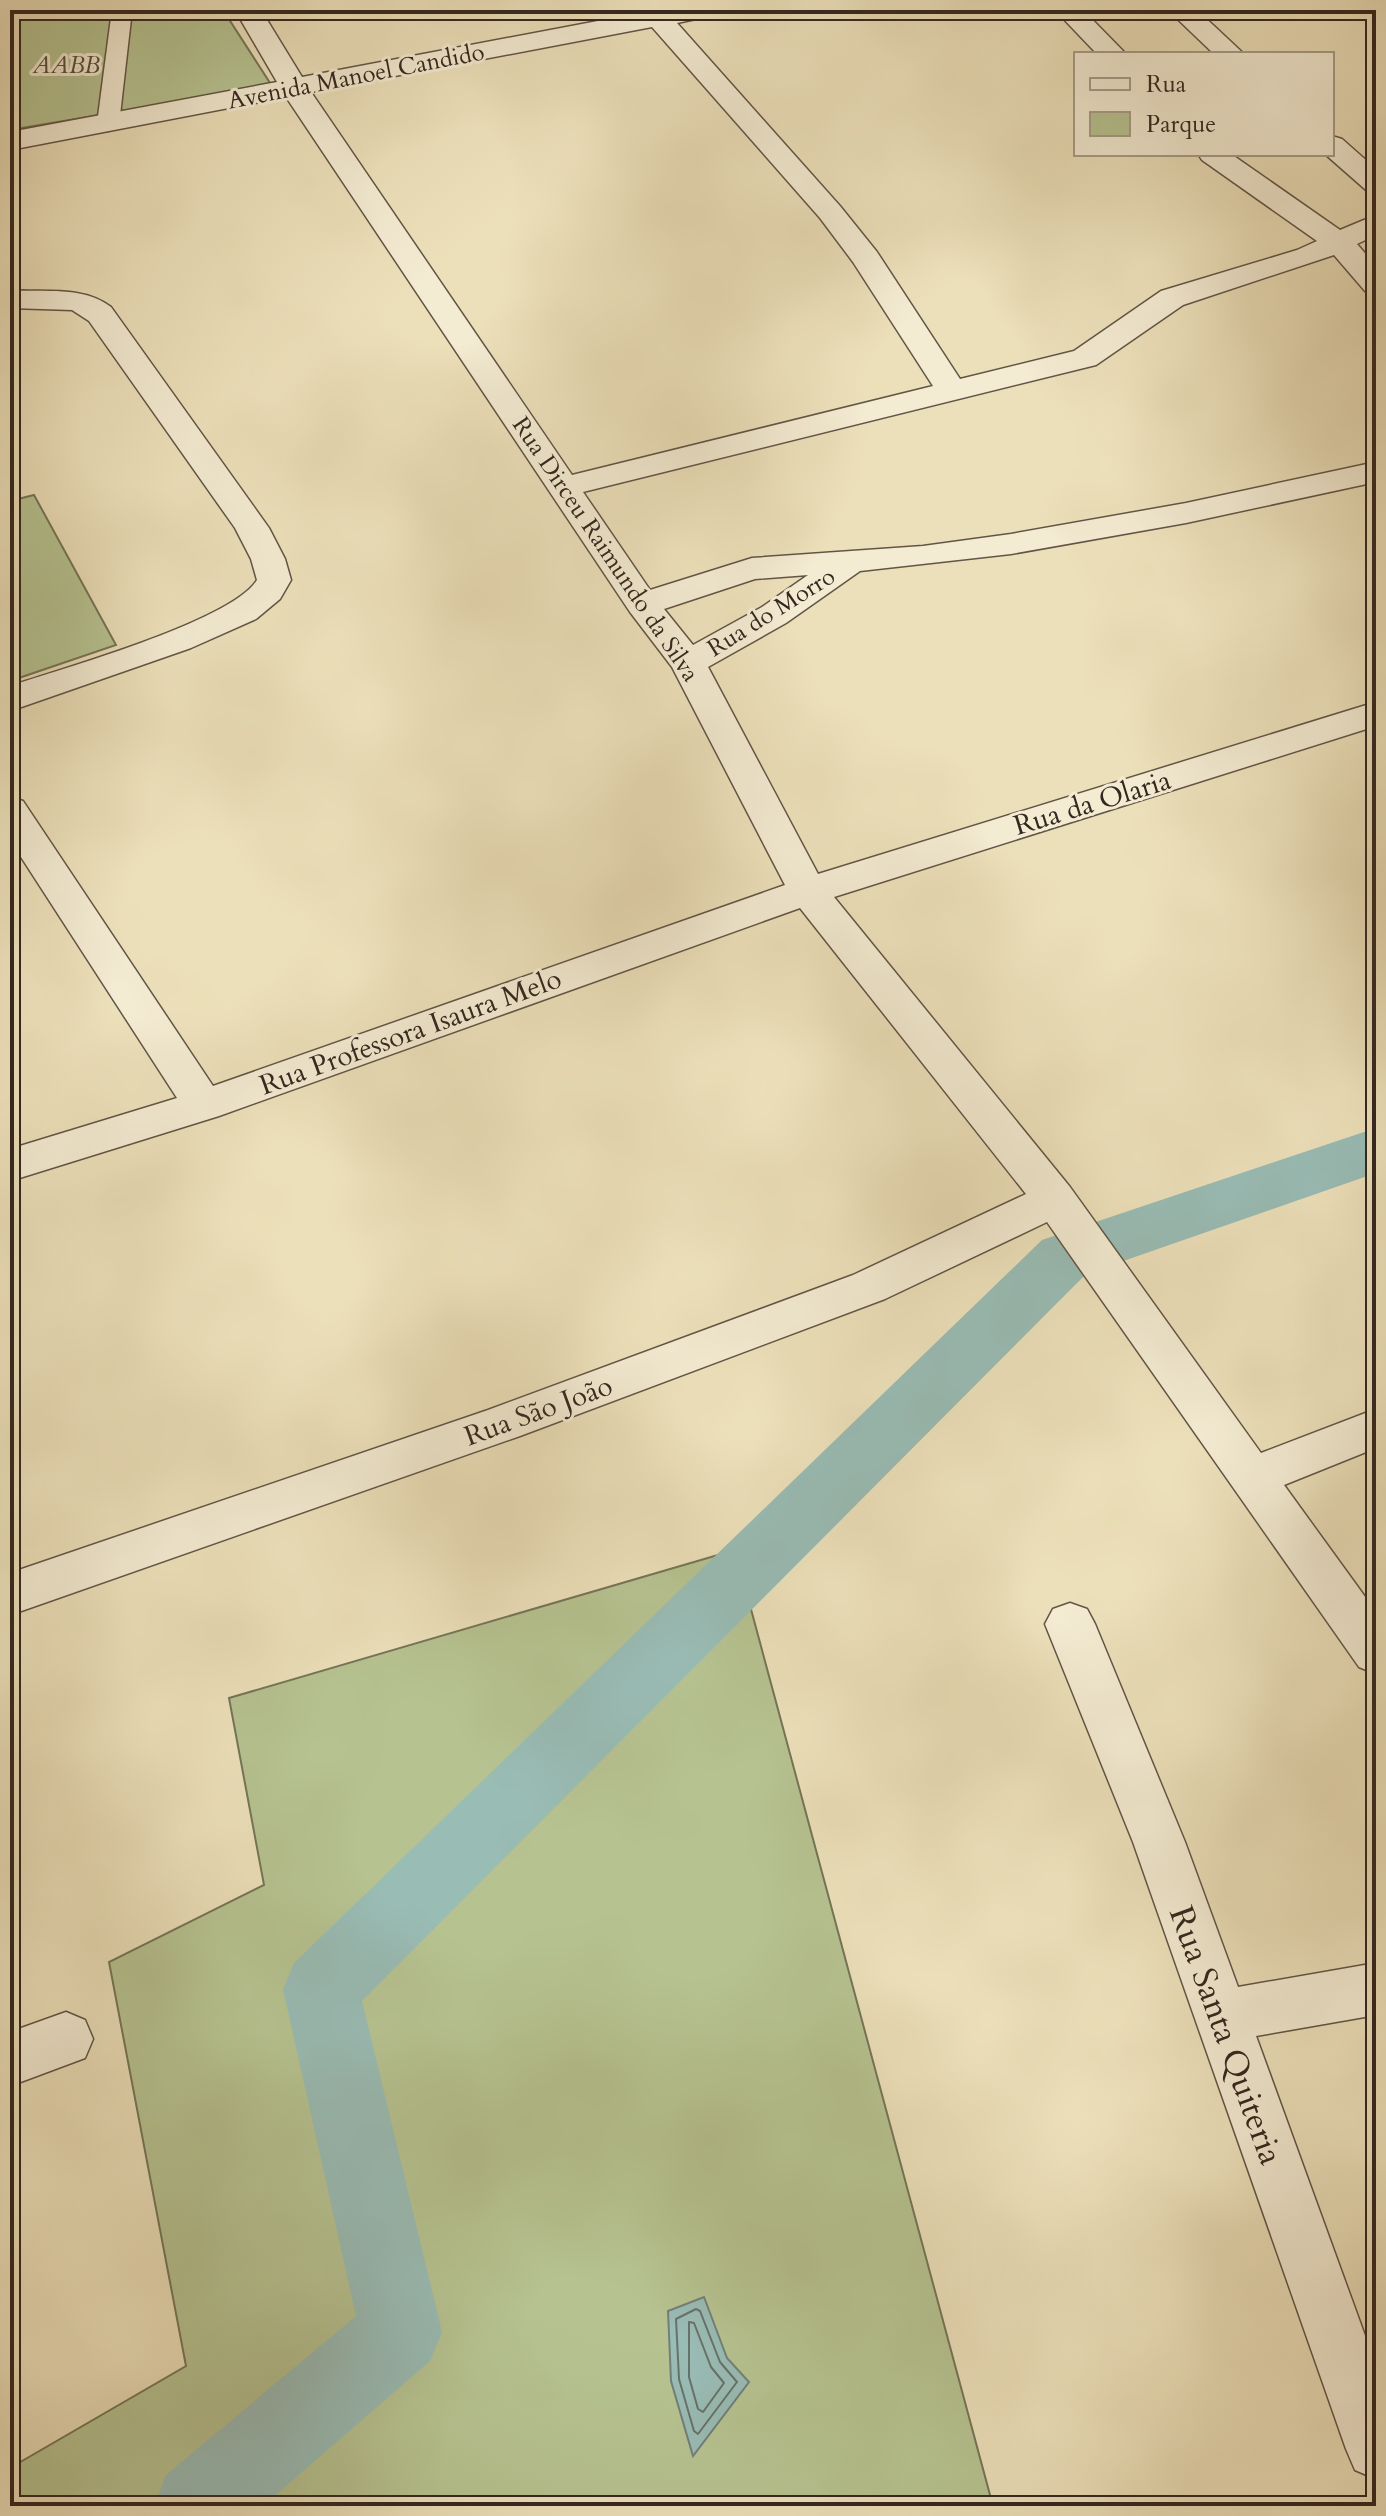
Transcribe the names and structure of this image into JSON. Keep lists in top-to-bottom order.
{
  "streets": {
    "street": [
      "Avenida Manoel Candido",
      "Rua Dirceu Raimundo da Silva",
      "Rua do Morro",
      "Rua da Olaria",
      "Rua Professora Isaura Melo",
      "Rua São João",
      "Rua Santa Quiteria"
    ]
  },
  "crossings": [
    ["Avenida Manoel Candido", "Rua Dirceu Raimundo da Silva"],
    ["Rua Dirceu Raimundo da Silva", "Rua do Morro"],
    ["Rua Dirceu Raimundo da Silva", "Rua da Olaria"],
    ["Rua Dirceu Raimundo da Silva", "Rua Professora Isaura Melo"],
    ["Rua Dirceu Raimundo da Silva", "Rua São João"],
    ["Rua da Olaria", "Rua Professora Isaura Melo"]
  ],
  "parks": ["AABB"],
  "legend": ["Rua", "Parque"]
}
